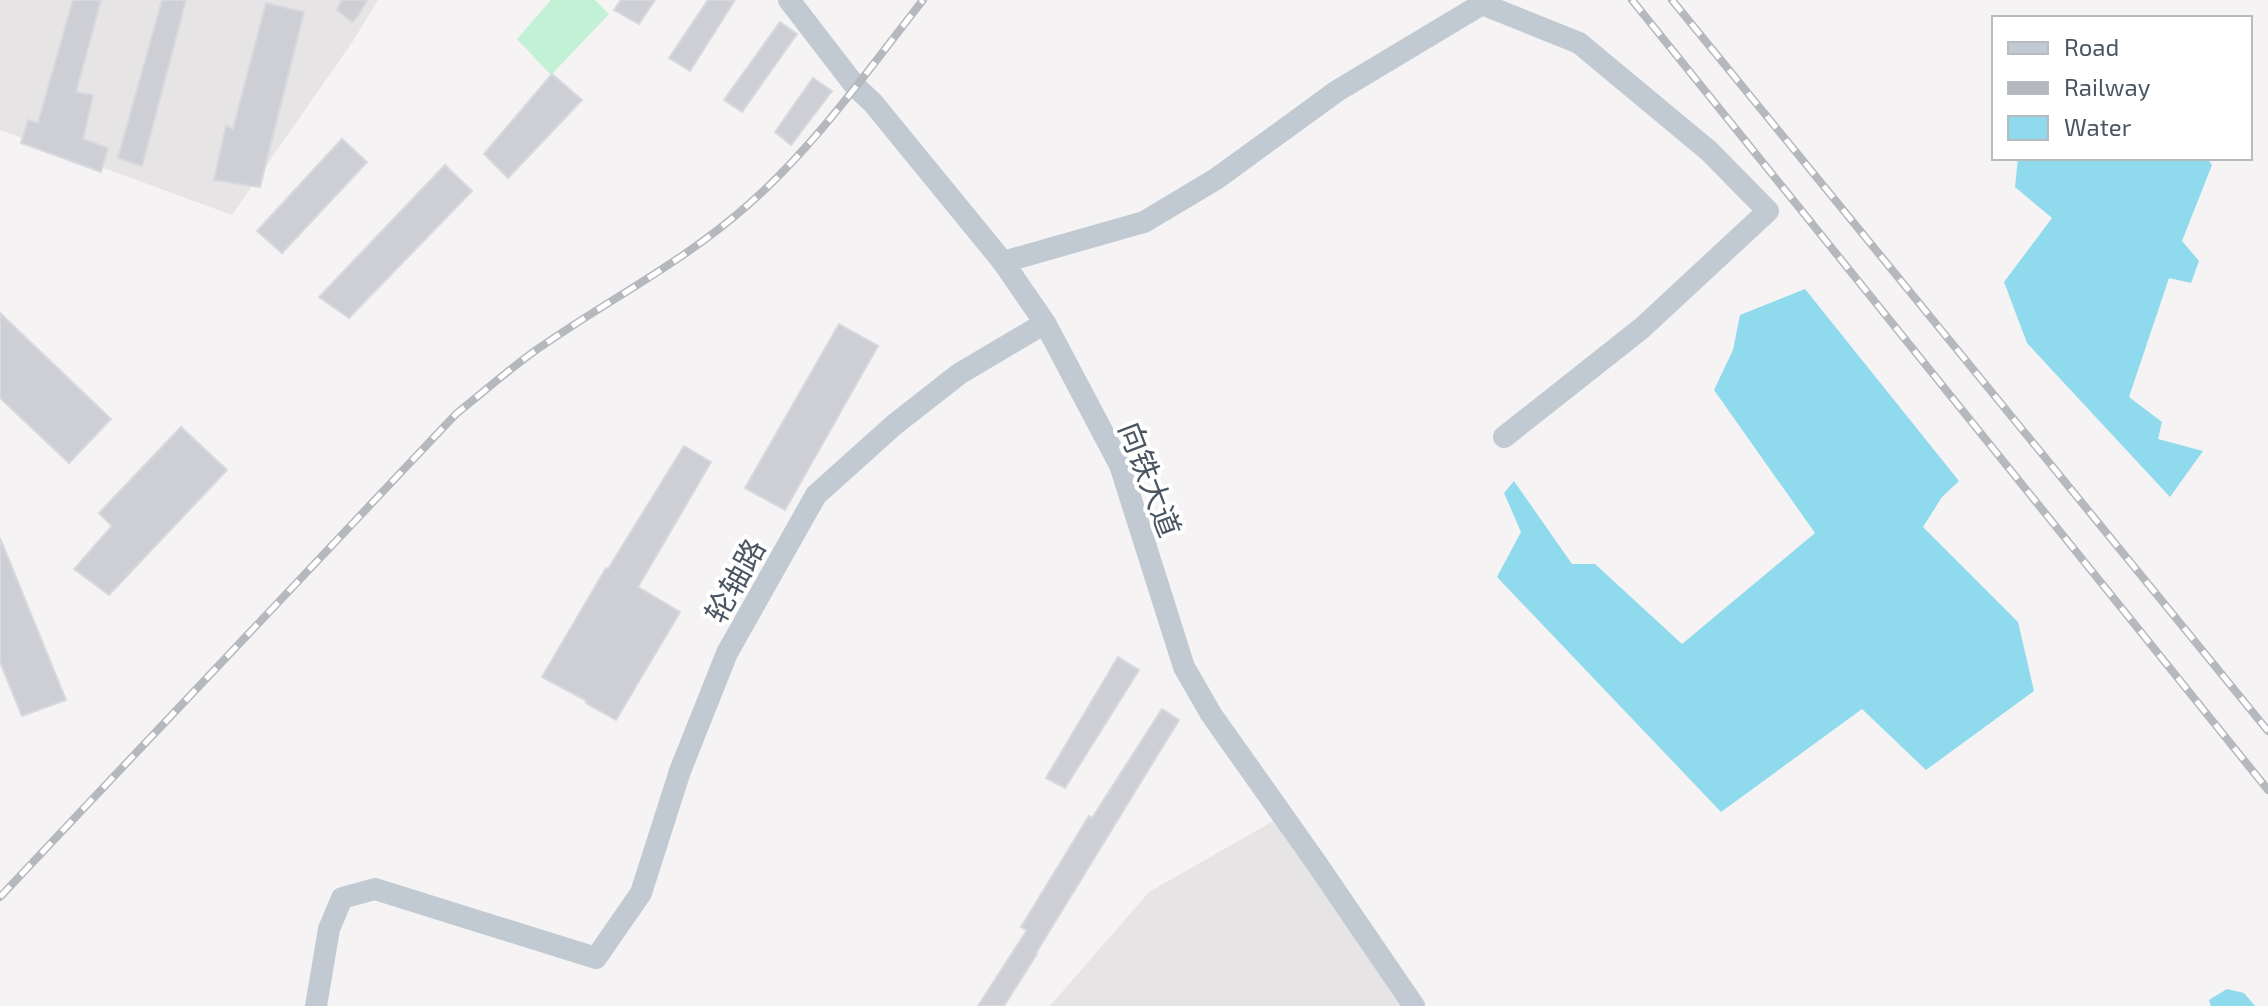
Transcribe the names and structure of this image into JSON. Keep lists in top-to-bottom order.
{
  "streets": {
    "street": ["向铁大道", "轮轴路"]
  },
  "crossings": [
    ["向铁大道", "轮轴路"]
  ],
  "legend": ["Road", "Railway", "Water"]
}
